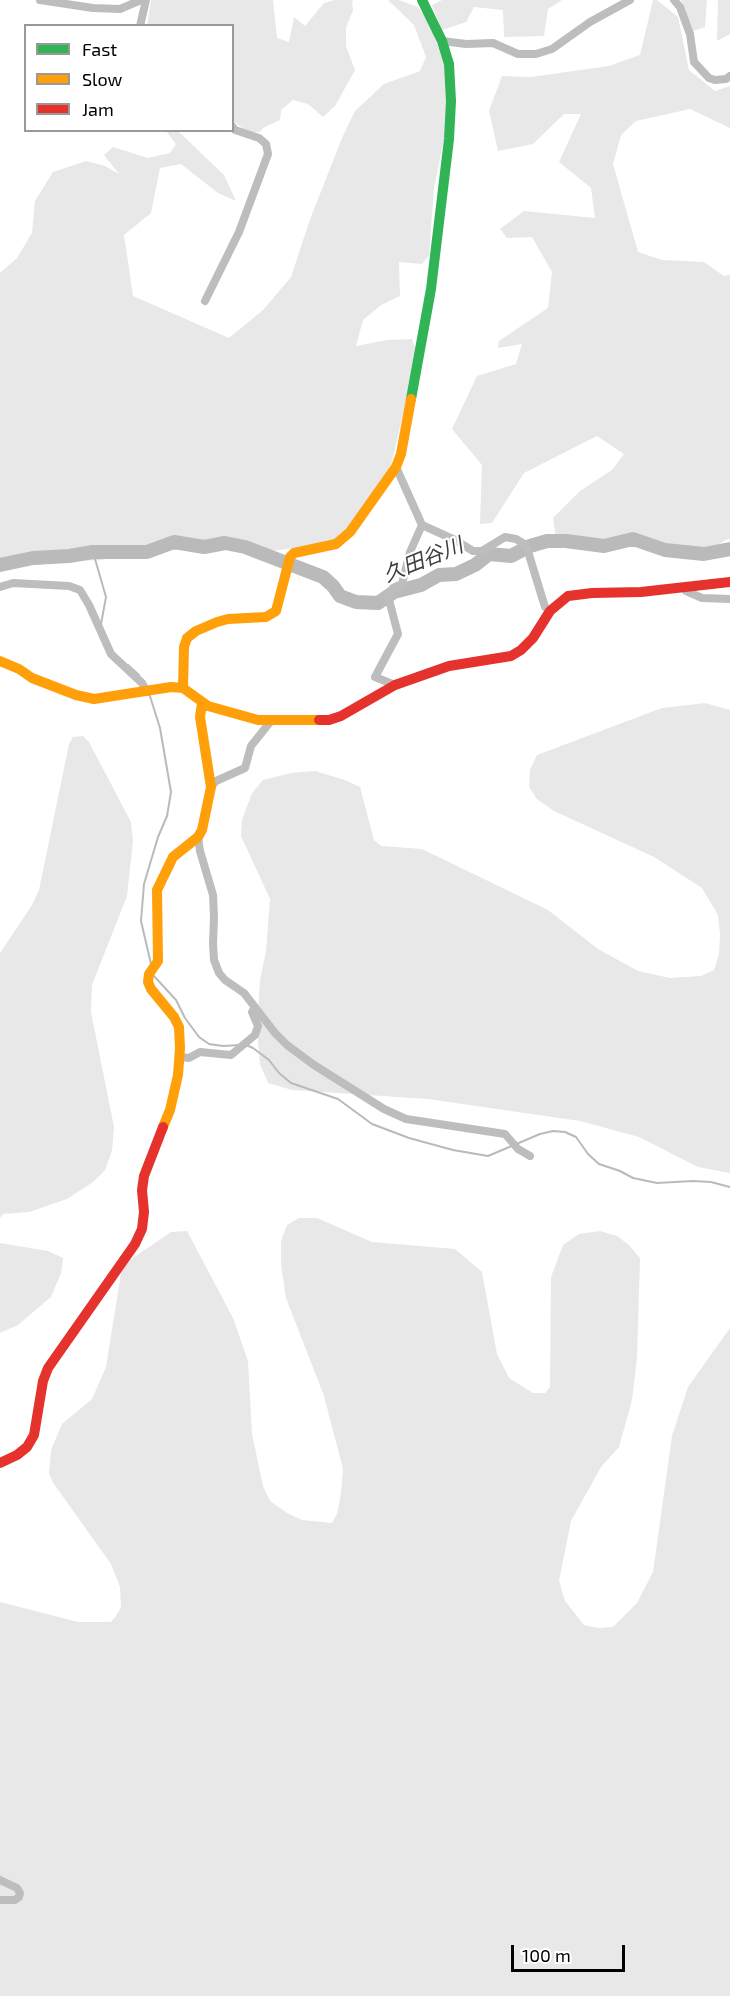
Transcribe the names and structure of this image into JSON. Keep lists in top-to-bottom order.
{
  "water": ["久田谷川"],
  "legend": ["Fast", "Slow", "Jam"],
  "scale_bar": "100 m"
}
